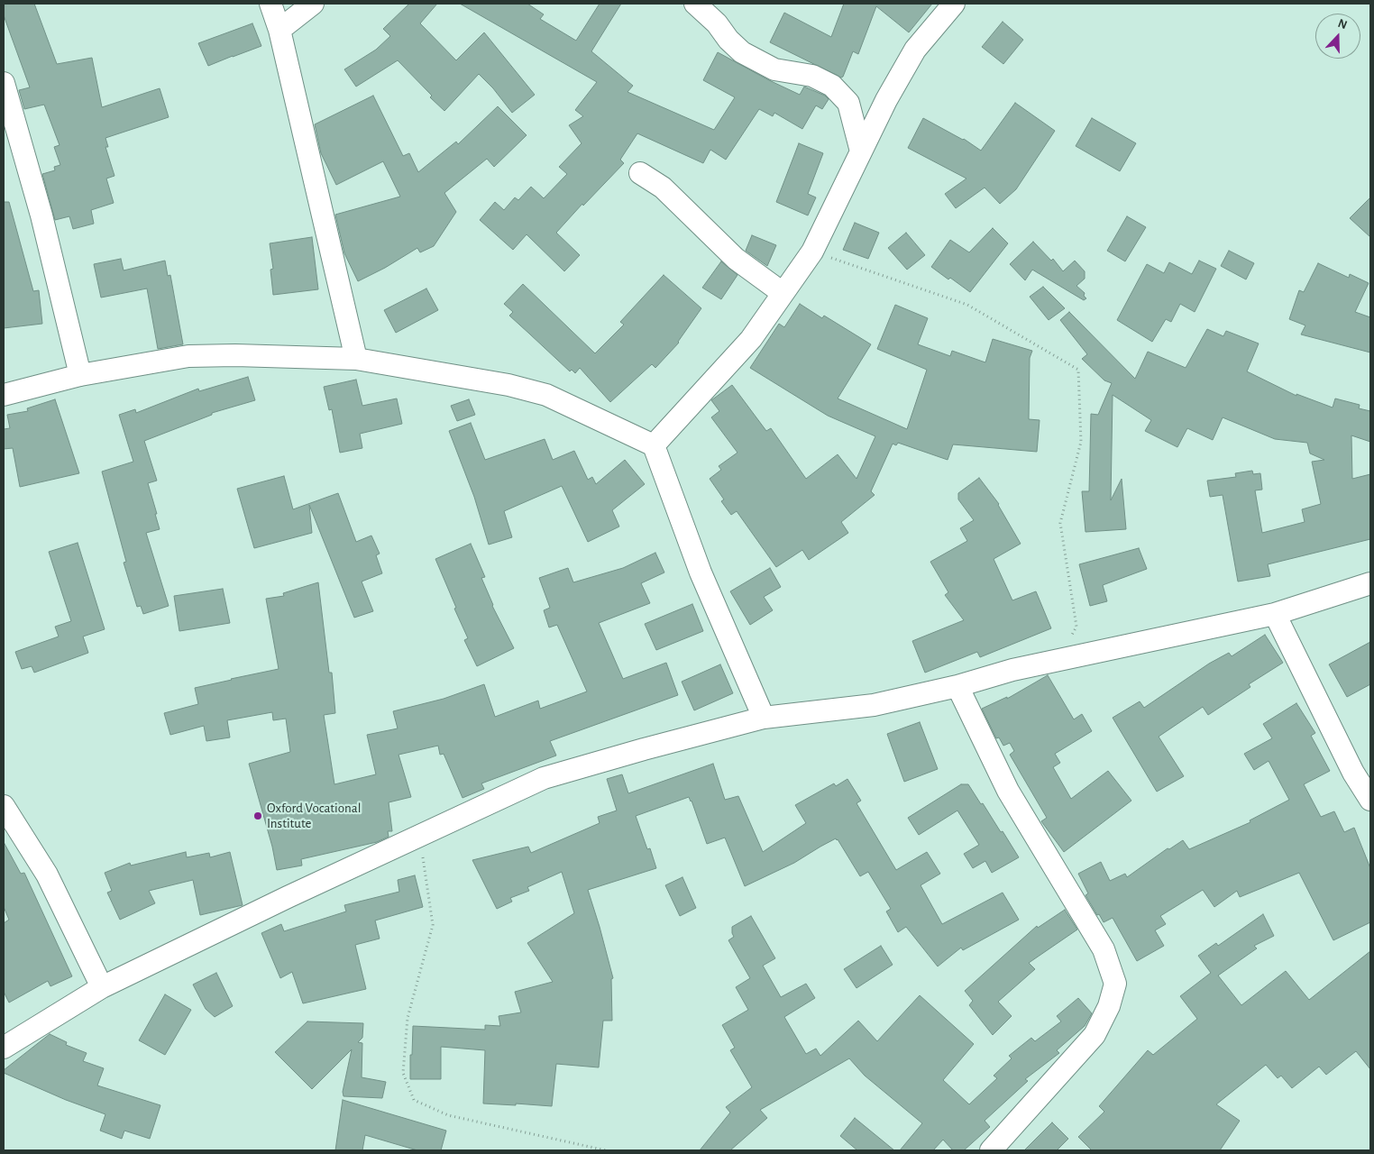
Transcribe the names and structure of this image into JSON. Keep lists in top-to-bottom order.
{
  "places": ["Oxford Vocational Institute"],
  "north": "top"
}
